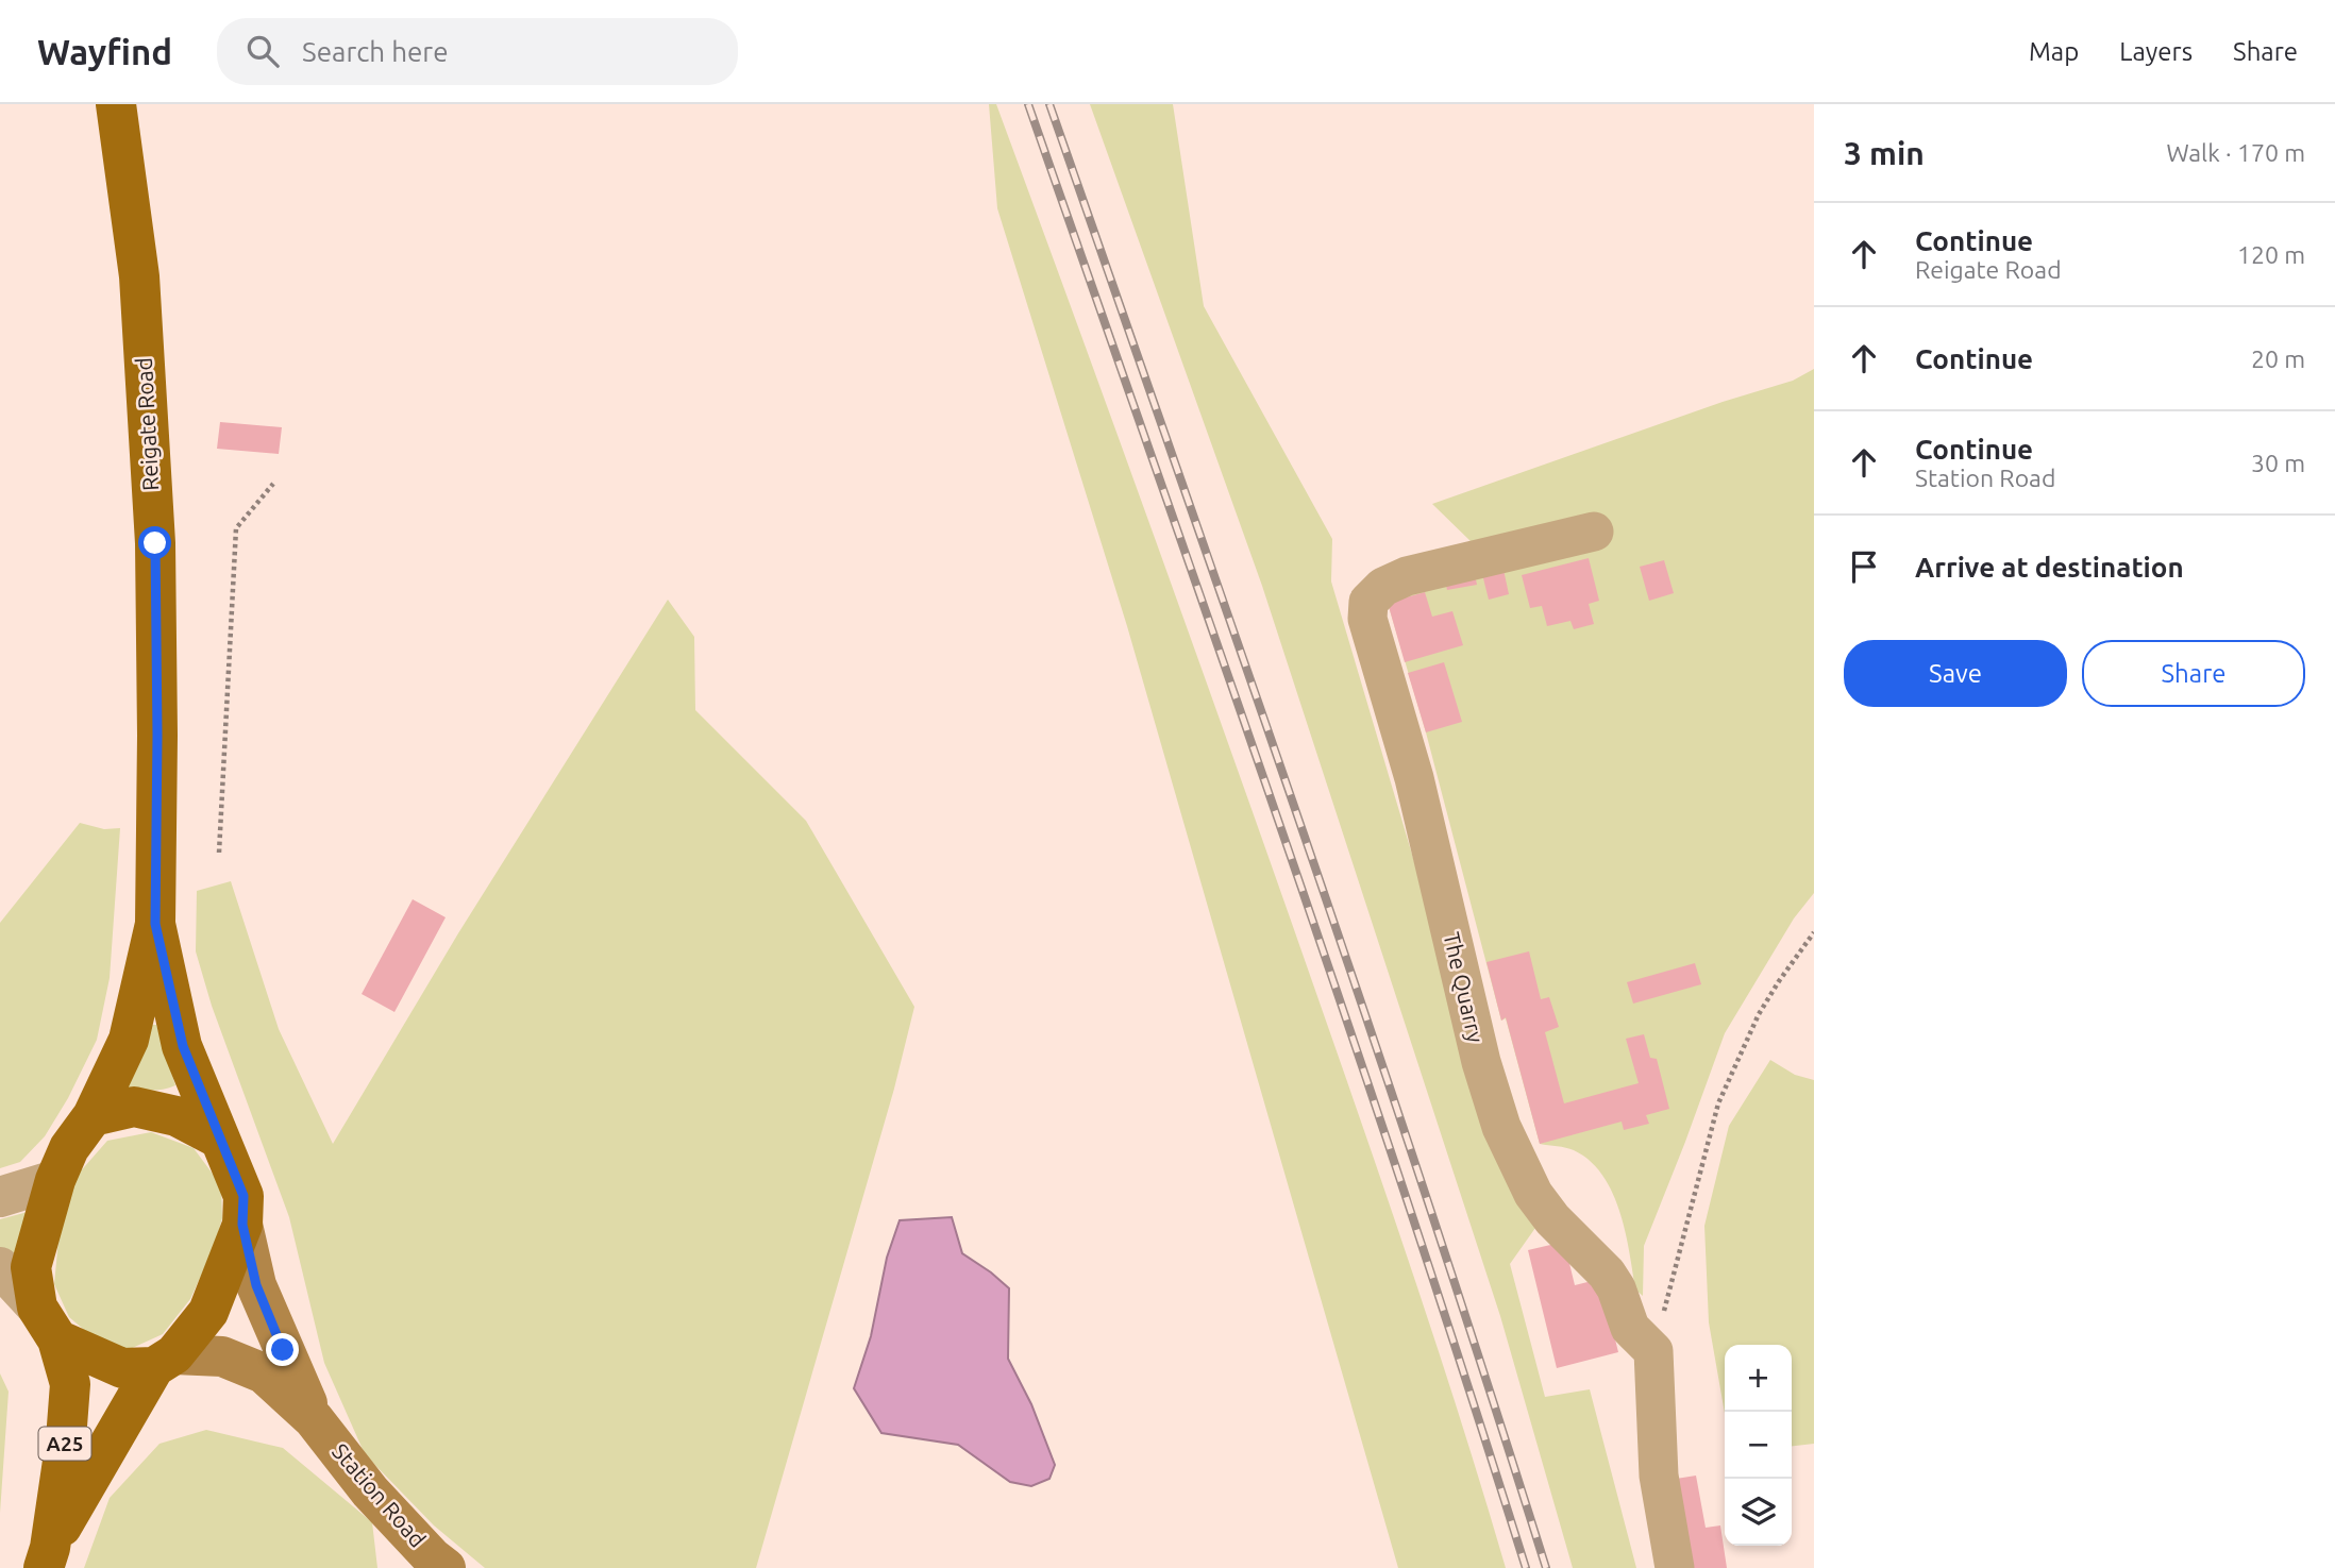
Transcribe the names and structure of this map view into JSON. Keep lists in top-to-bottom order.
{
  "streets": {
    "main road": ["Reigate Road", "A25", "Station Road"],
    "street": ["The Quarry"]
  },
  "crossings": [
    ["Reigate Road", "A25"],
    ["Reigate Road", "Station Road"],
    ["A25", "Station Road"]
  ],
  "page": {
    "header": "Wayfind",
    "search": "Search here",
    "nav": ["Map", "Layers", "Share"],
    "heading": ["3 min", "Walk · 170 m"],
    "list": [
      ["Continue", "Reigate Road", "120 m"],
      ["Continue", "20 m"],
      ["Continue", "Station Road", "30 m"],
      "Arrive at destination"
    ],
    "buttons": ["Save", "Share"],
    "map_buttons": ["+", "−"]
  }
}
